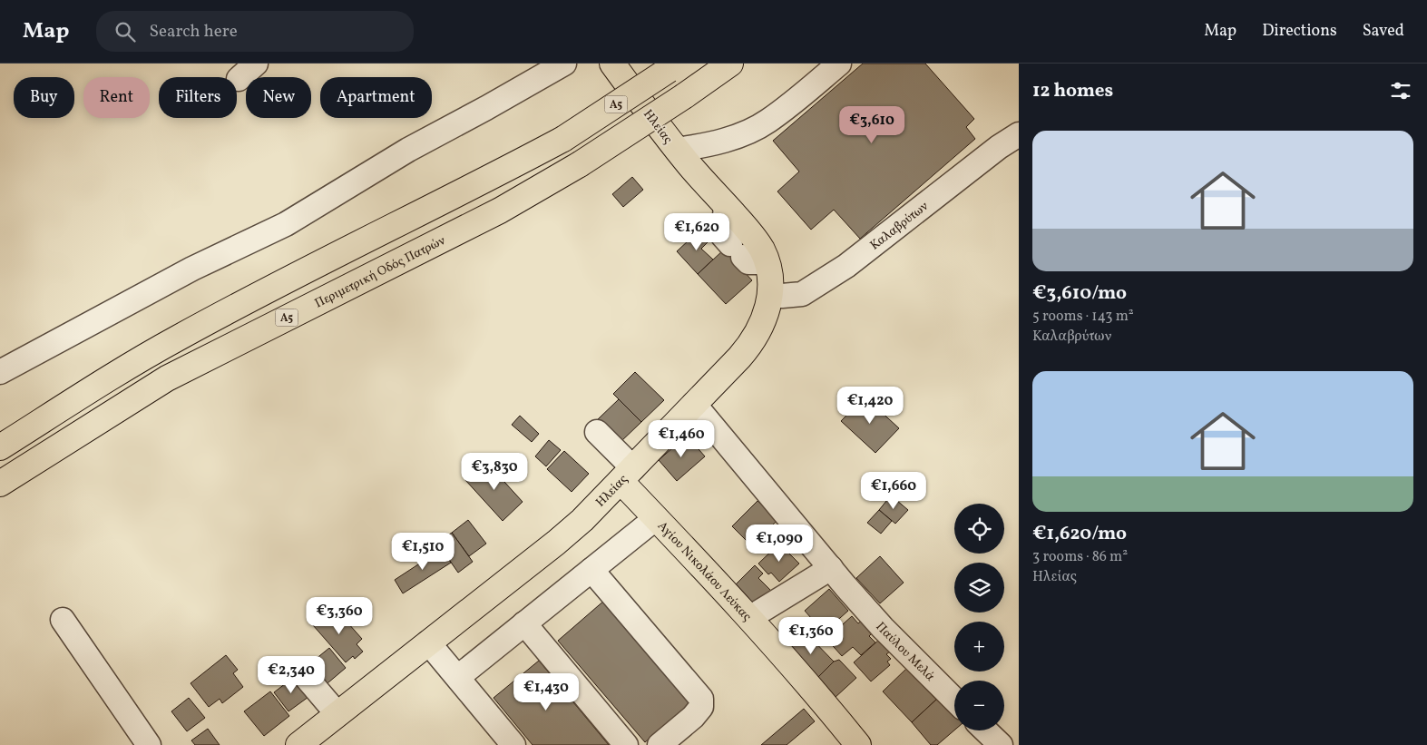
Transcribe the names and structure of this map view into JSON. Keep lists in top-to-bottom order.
{
  "streets": {
    "main road": [
      "Α5",
      "Ηλείας",
      "Περιμετρική Οδός Πατρών",
      "Αγίου Νικολάου Λεύκας"
    ],
    "street": ["Καλαβρύτων", "Παύλου Μελά"]
  },
  "crossings": [
    ["Ηλείας", "Καλαβρύτων"],
    ["Ηλείας", "Αγίου Νικολάου Λεύκας"],
    ["Ηλείας", "Παύλου Μελά"]
  ],
  "page": {
    "header": "Map",
    "search": "Search here",
    "nav": ["Map", "Directions", "Saved"],
    "heading": "12 homes",
    "chip": [
      "Buy",
      "Rent",
      "Filters",
      "New",
      "Apartment"
    ],
    "price": [
      "€3,610",
      "€1,620",
      "€1,420",
      "€1,460",
      "€3,830",
      "€1,660",
      "€1,090",
      "€1,510",
      "€3,360",
      "€1,360",
      "€2,340",
      "€1,430"
    ],
    "list": [
      {
        "name": "€3,610/mo",
        "note": "5 rooms · 143 m² · Καλαβρύτων"
      },
      {
        "name": "€1,620/mo",
        "note": "3 rooms · 86 m² · Ηλείας"
      }
    ],
    "map_buttons": ["+", "−"]
  }
}
